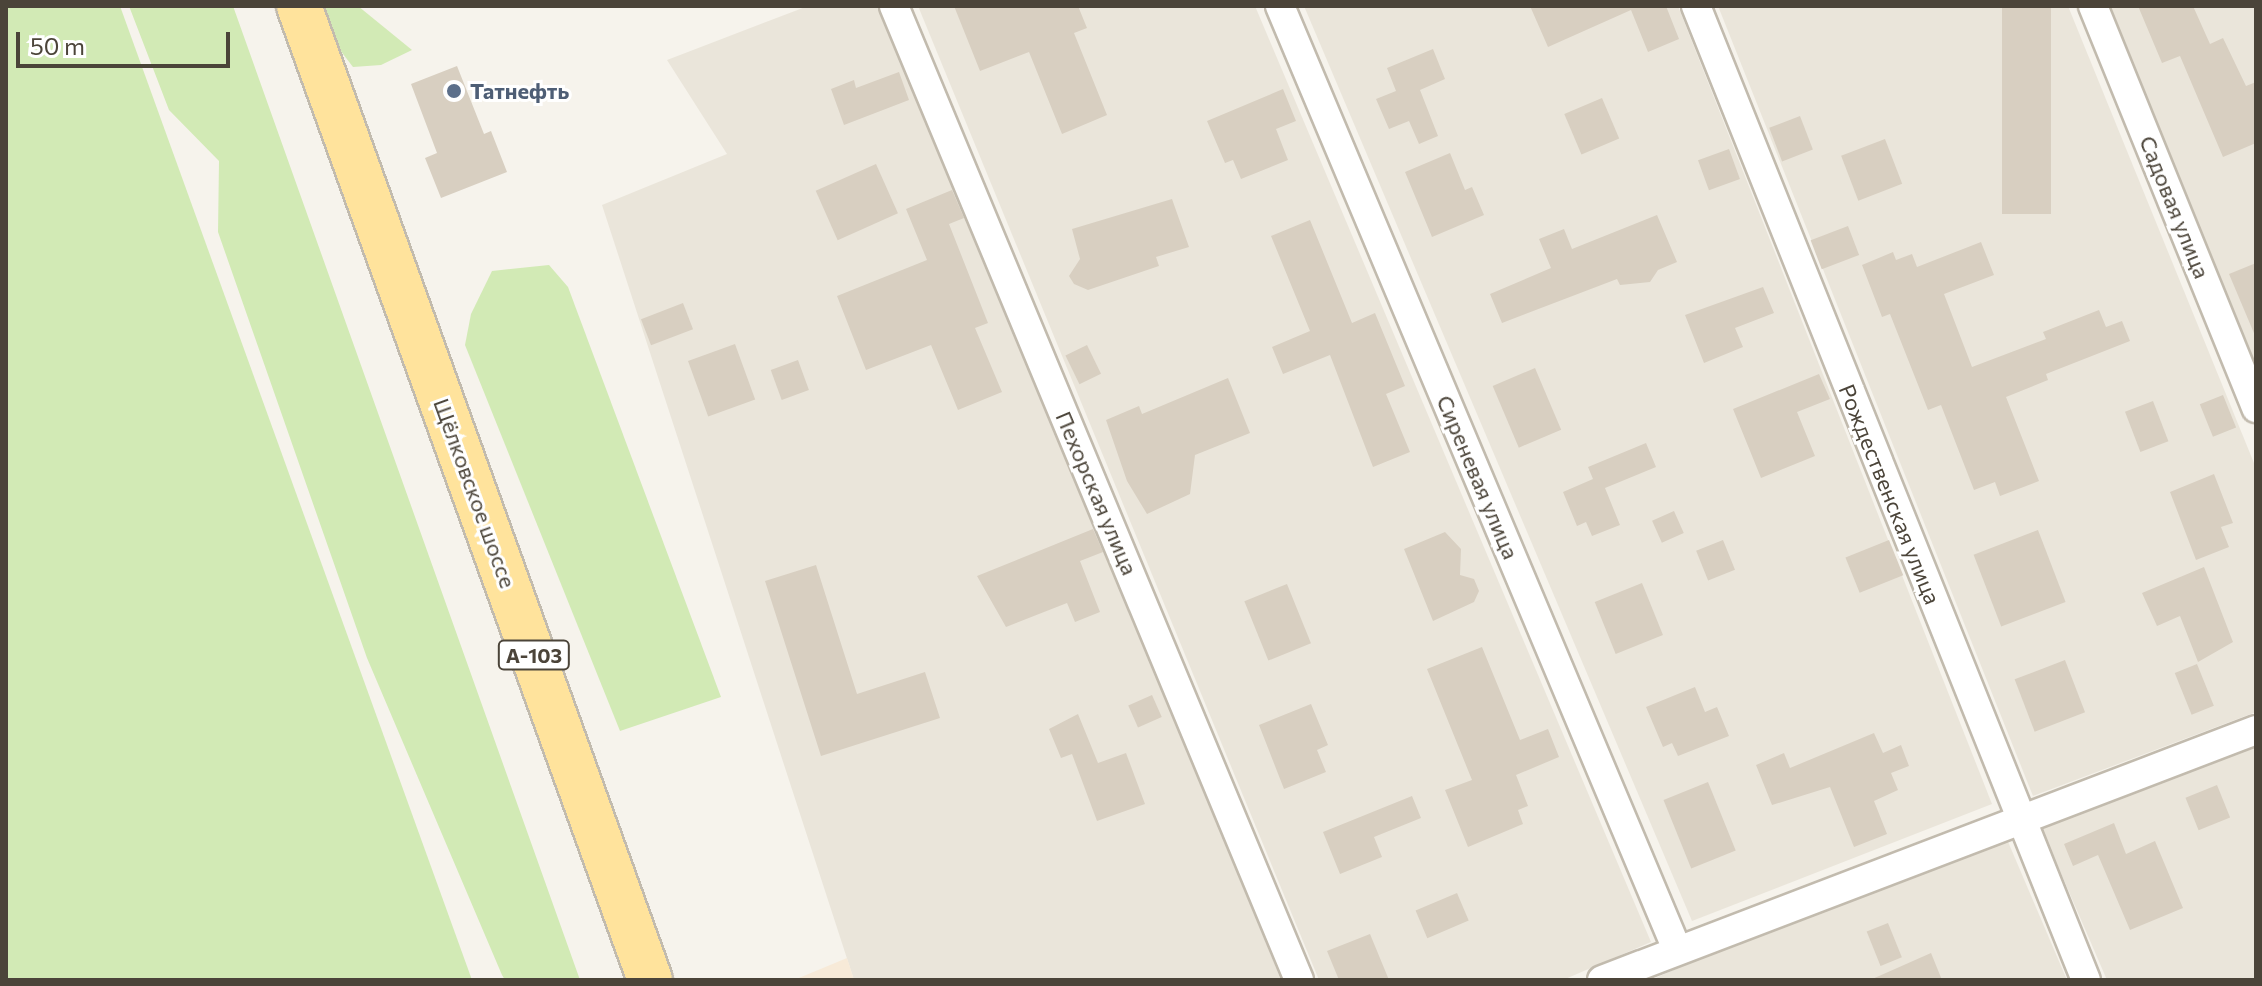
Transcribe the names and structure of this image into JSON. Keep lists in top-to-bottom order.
{
  "streets": {
    "main road": ["Щёлковское шоссе", "А-103"],
    "street": [
      "Садовая улица",
      "Сиреневая улица",
      "Пехорская улица",
      "Рождественская улица"
    ]
  },
  "places": ["Татнефть"],
  "scale_bar": "50 m"
}
